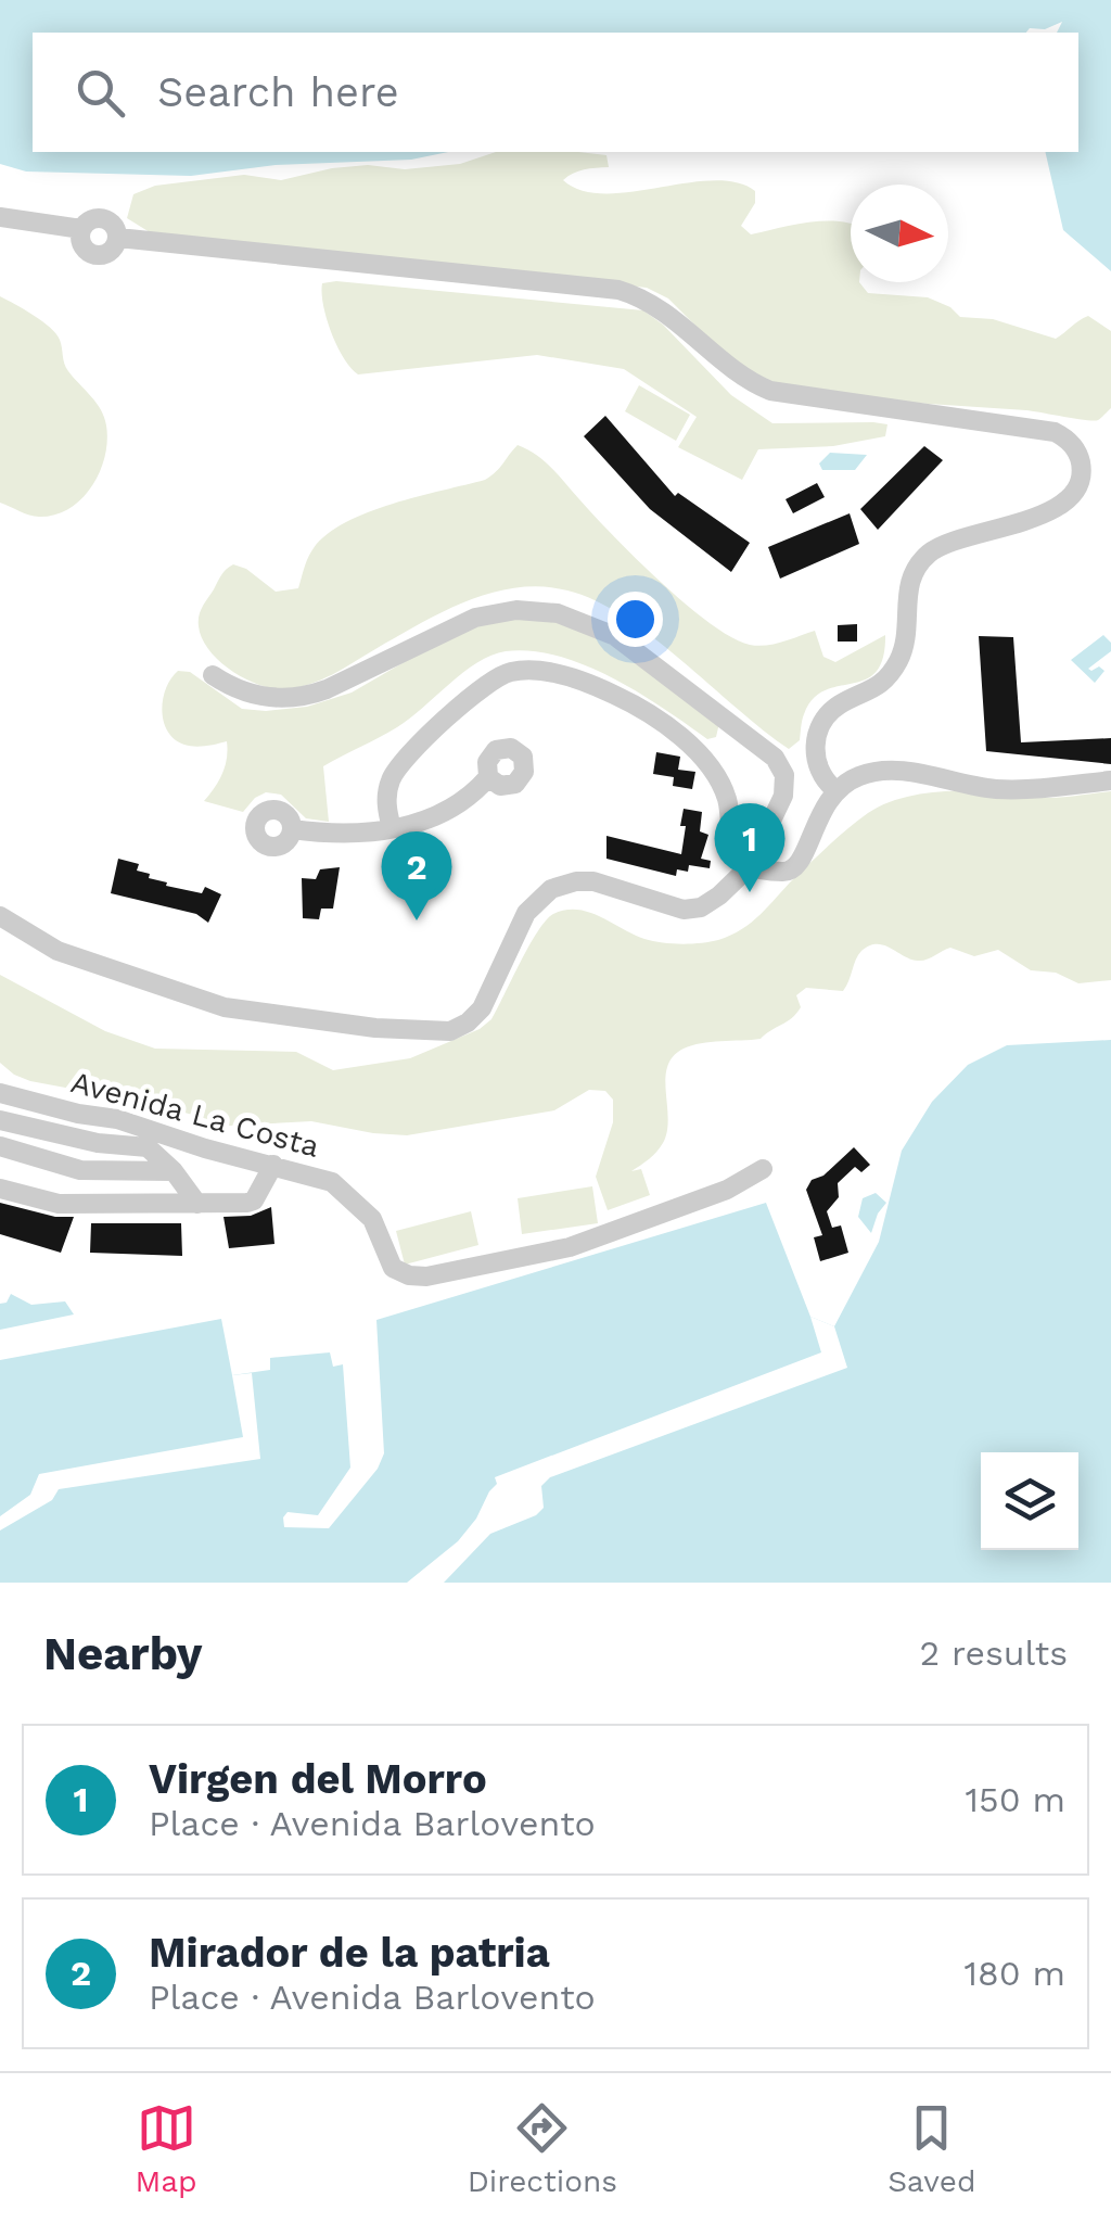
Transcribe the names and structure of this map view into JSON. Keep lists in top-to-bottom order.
{
  "streets": {
    "street": ["Avenida La Costa"]
  },
  "north": "right",
  "page": {
    "search": "Search here",
    "pins": ["1", "2"],
    "heading": ["Nearby", "2 results"],
    "list": [
      {
        "mark": "1",
        "name": "Virgen del Morro",
        "note": "Place · Avenida Barlovento",
        "value": "150 m"
      },
      {
        "mark": "2",
        "name": "Mirador de la patria",
        "note": "Place · Avenida Barlovento",
        "value": "180 m"
      }
    ],
    "nav": ["Map", "Directions", "Saved"]
  }
}
